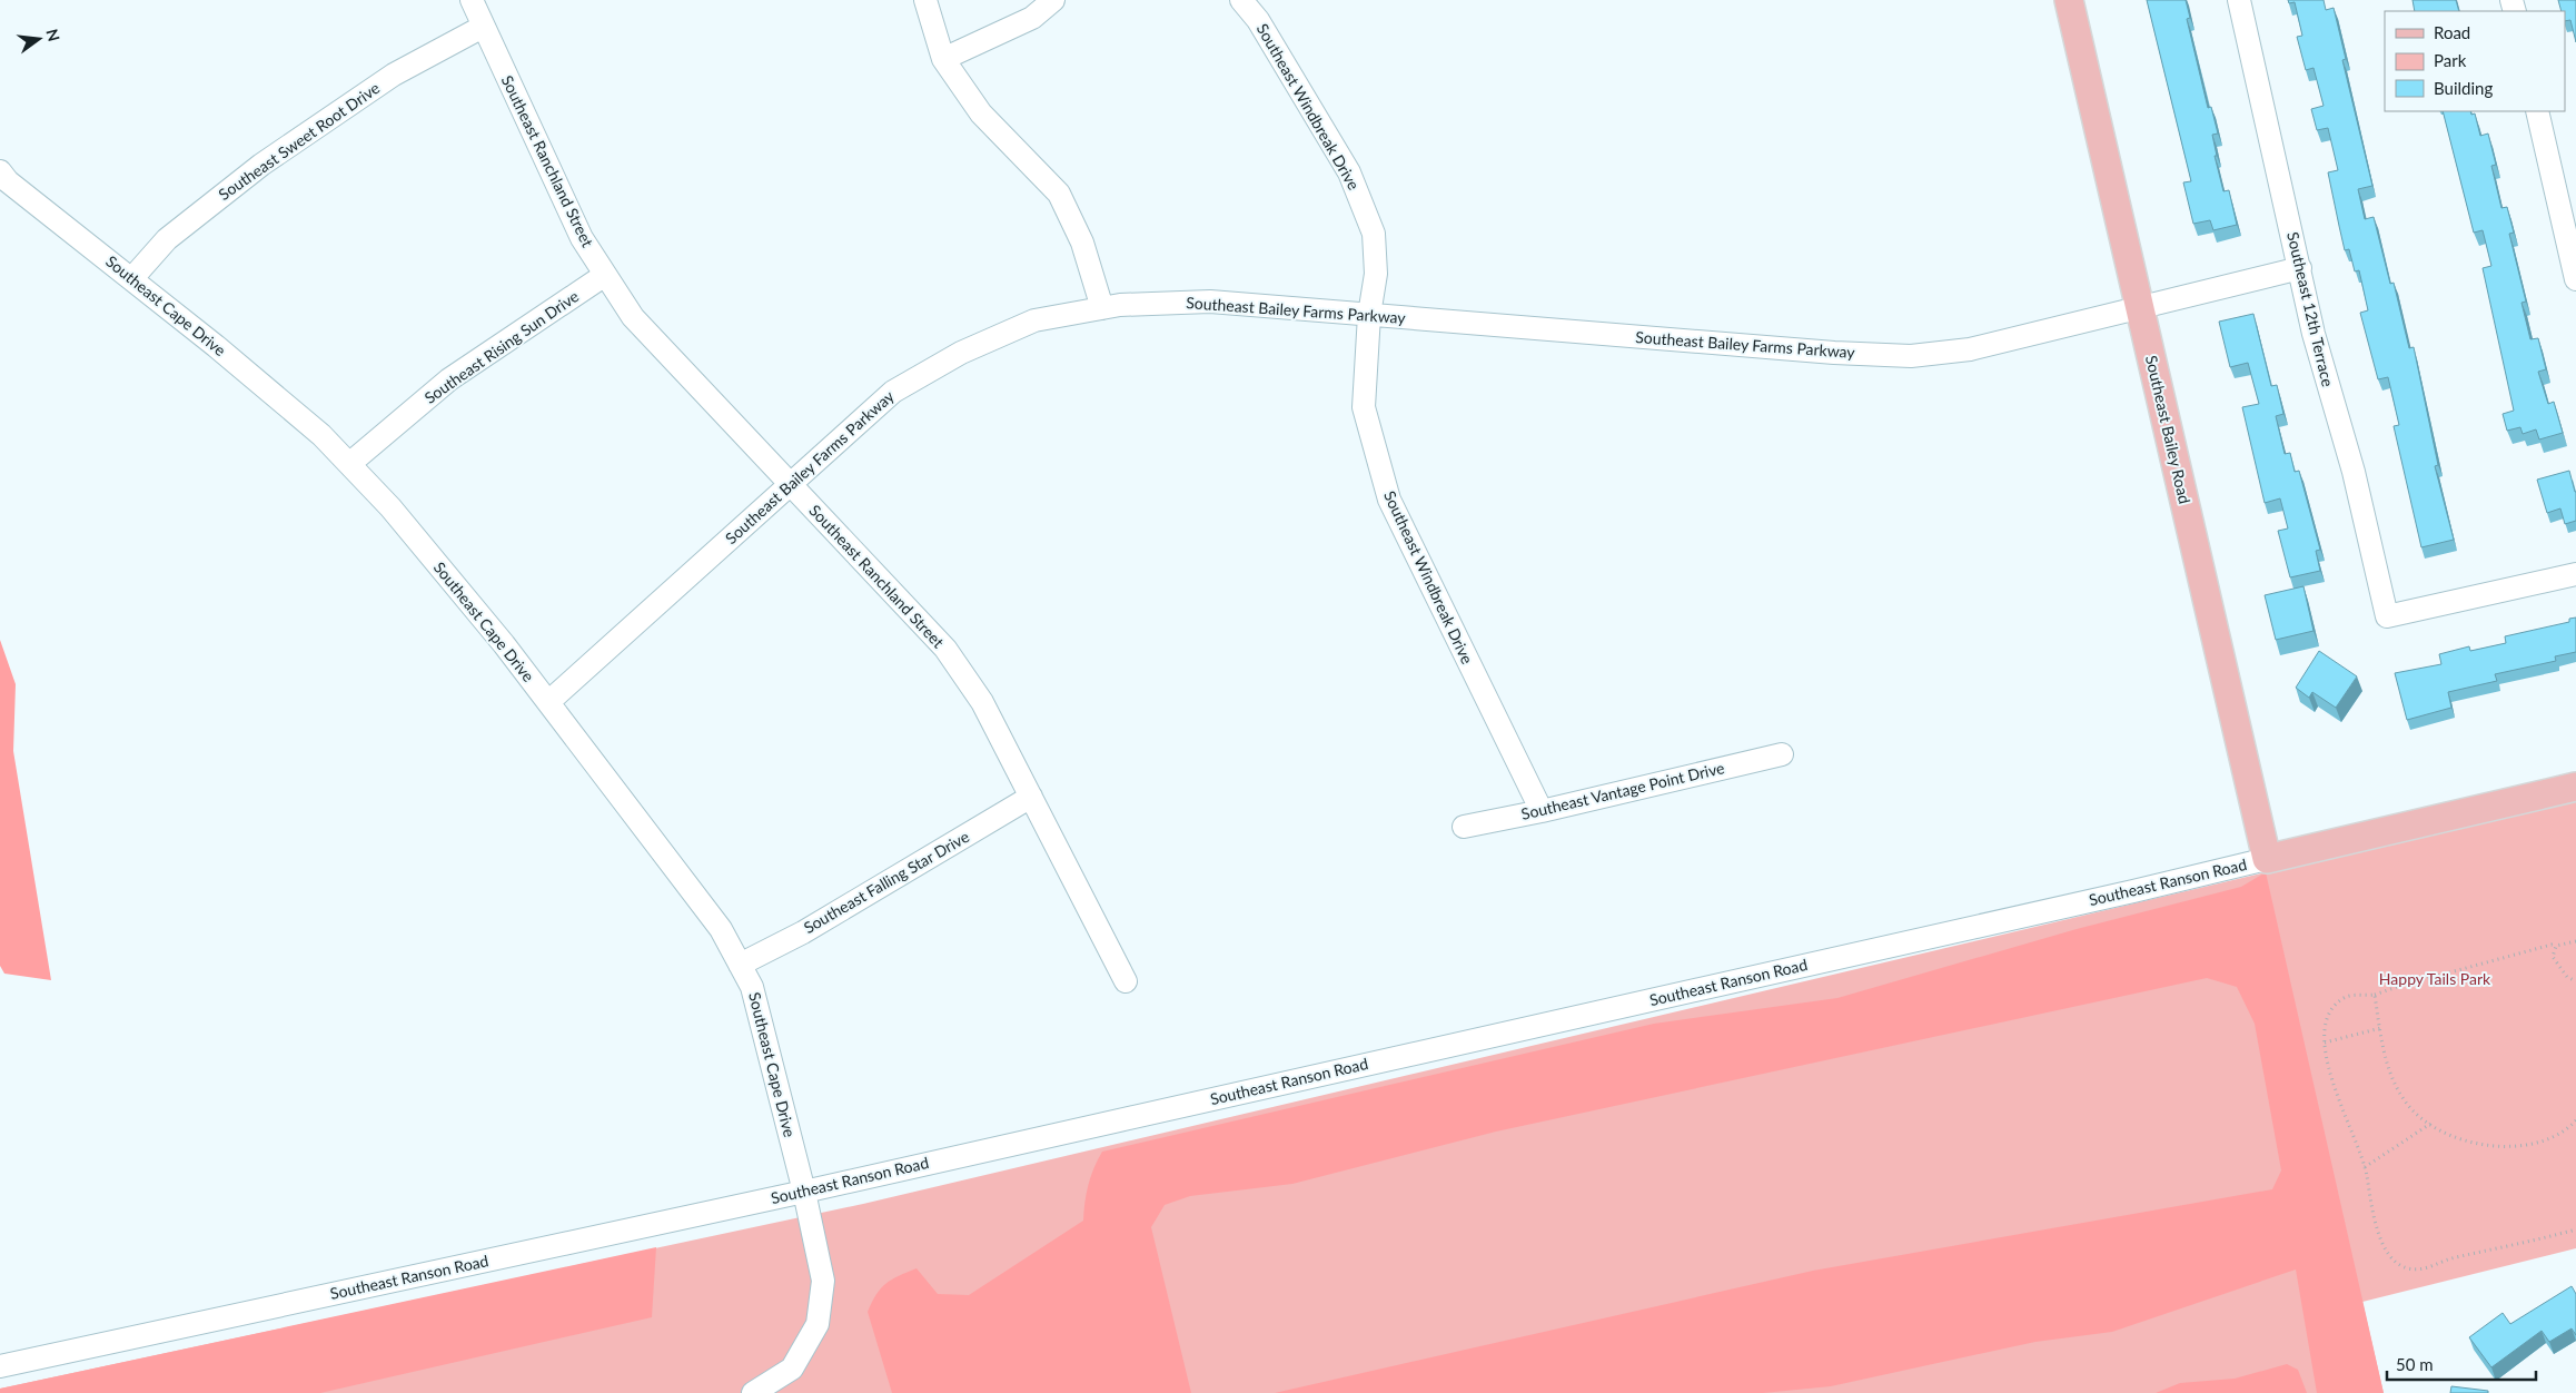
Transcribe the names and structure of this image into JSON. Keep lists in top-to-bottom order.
{
  "streets": {
    "main road": ["Southeast Bailey Road", "Southeast Ranson Road"],
    "street": [
      "Southeast Windbreak Drive",
      "Southeast Sweet Root Drive",
      "Southeast Ranchland Street",
      "Southeast Cape Drive",
      "Southeast 12th Terrace",
      "Southeast Bailey Farms Parkway",
      "Southeast Rising Sun Drive",
      "Southeast Vantage Point Drive",
      "Southeast Falling Star Drive"
    ]
  },
  "crossings": [
    ["Southeast Windbreak Drive", "Southeast Bailey Farms Parkway"],
    ["Southeast Windbreak Drive", "Southeast Vantage Point Drive"],
    ["Southeast Sweet Root Drive", "Southeast Ranchland Street"],
    ["Southeast Sweet Root Drive", "Southeast Cape Drive"],
    ["Southeast Ranchland Street", "Southeast Bailey Farms Parkway"],
    ["Southeast Ranchland Street", "Southeast Rising Sun Drive"],
    ["Southeast Ranchland Street", "Southeast Falling Star Drive"],
    ["Southeast Cape Drive", "Southeast Bailey Farms Parkway"],
    ["Southeast Cape Drive", "Southeast Rising Sun Drive"],
    ["Southeast Cape Drive", "Southeast Falling Star Drive"],
    ["Southeast Cape Drive", "Southeast Ranson Road"],
    ["Southeast 12th Terrace", "Southeast Bailey Farms Parkway"],
    ["Southeast Bailey Farms Parkway", "Southeast Bailey Road"],
    ["Southeast Bailey Road", "Southeast Ranson Road"]
  ],
  "parks": ["Happy Tails Park"],
  "legend": ["Road", "Park", "Building"],
  "scale_bar": "50 m",
  "north": "right"
}
